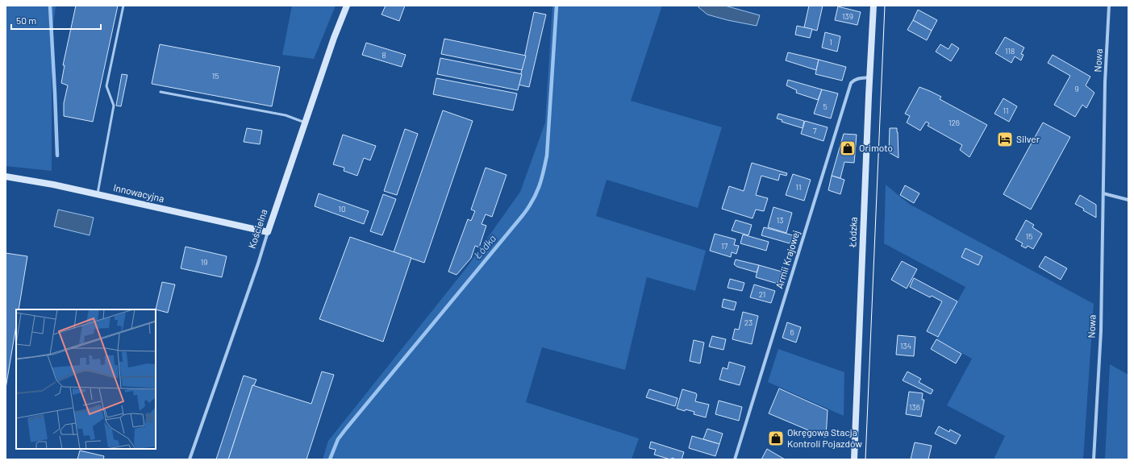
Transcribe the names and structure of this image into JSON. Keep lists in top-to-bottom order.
{
  "streets": {
    "street": [
      "Nowa",
      "Innowacyjna",
      "Kościelna",
      "Łódzka",
      "Armii Krajowej"
    ]
  },
  "crossings": [
    ["Innowacyjna", "Kościelna"],
    ["Łódzka", "Armii Krajowej"]
  ],
  "water": ["Łódka"],
  "places": {
    "hotel": ["Silver"],
    "shop": ["Orimoto", "Okręgowa Stacja Kontroli Pojazdów"]
  },
  "house_numbers": [
    "139",
    "1",
    "118",
    "8",
    "15",
    "9",
    "5",
    "11",
    "126",
    "7",
    "11",
    "10",
    "13",
    "15",
    "17",
    "19",
    "21",
    "23",
    "6",
    "134",
    "136"
  ],
  "scale_bar": "50 m"
}
